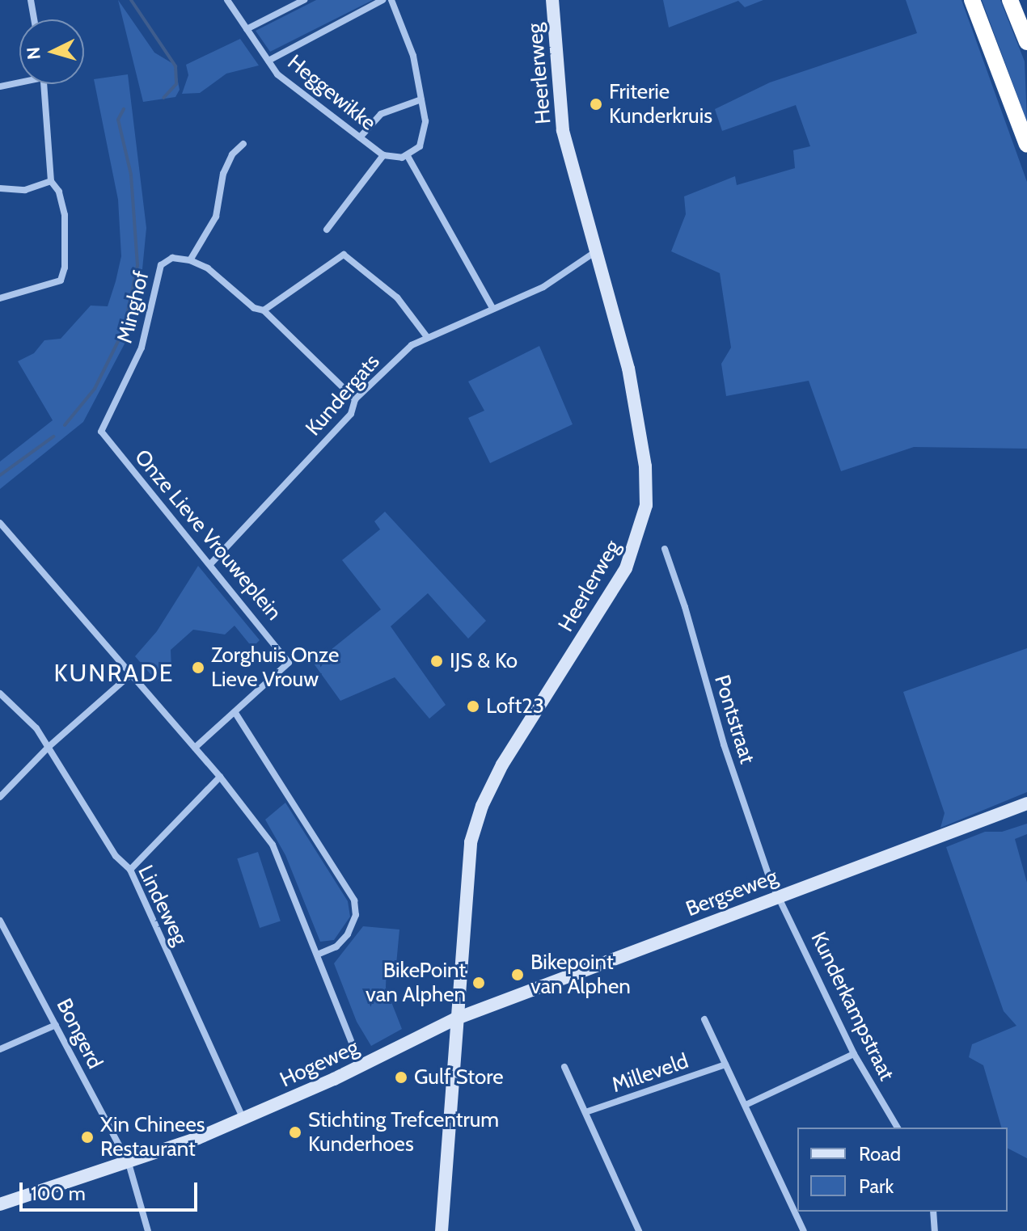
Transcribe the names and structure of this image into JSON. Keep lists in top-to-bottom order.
{
  "streets": {
    "main road": ["Heerlerweg", "Bergseweg", "Hogeweg"],
    "street": [
      "Heggewikke",
      "Minghof",
      "Kundergats",
      "Onze Lieve Vrouweplein",
      "Pontstraat",
      "Lindeweg",
      "Kunderkampstraat",
      "Bongerd",
      "Milleveld"
    ]
  },
  "crossings": [
    ["Heerlerweg", "Kundergats"],
    ["Heerlerweg", "Bergseweg"],
    ["Heerlerweg", "Hogeweg"],
    ["Minghof", "Onze Lieve Vrouweplein"],
    ["Kundergats", "Onze Lieve Vrouweplein"],
    ["Pontstraat", "Bergseweg"],
    ["Pontstraat", "Kunderkampstraat"],
    ["Bergseweg", "Kunderkampstraat"],
    ["Bergseweg", "Hogeweg"],
    ["Lindeweg", "Hogeweg"],
    ["Bongerd", "Hogeweg"]
  ],
  "districts": ["KUNRADE"],
  "places": [
    "Friterie Kunderkruis",
    "IJS & Ko",
    "Zorghuis Onze Lieve Vrouw",
    "Loft23",
    "Bikepoint van Alphen",
    "BikePoint van Alphen",
    "Gulf Store",
    "Stichting Trefcentrum Kunderhoes",
    "Xin Chinees Restaurant"
  ],
  "legend": ["Road", "Park"],
  "scale_bar": "100 m",
  "north": "left"
}
